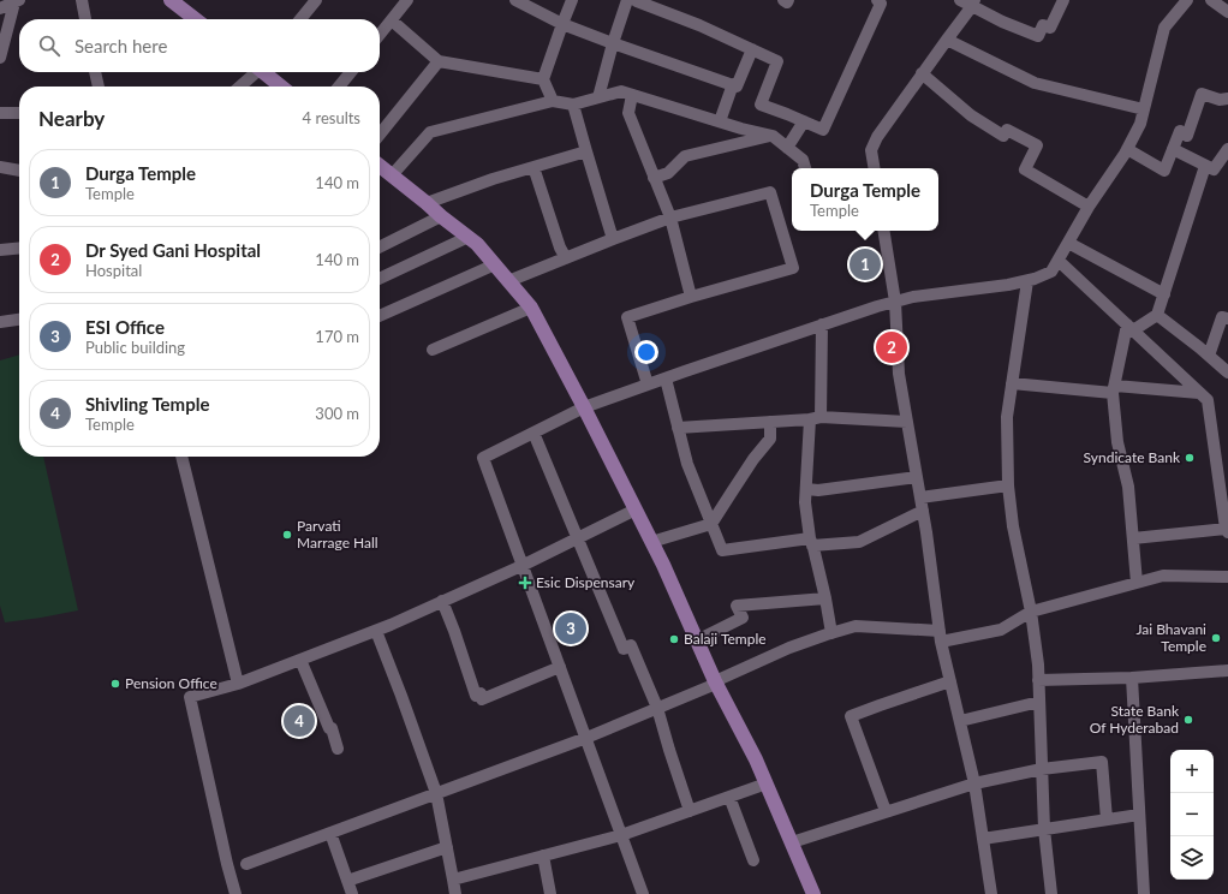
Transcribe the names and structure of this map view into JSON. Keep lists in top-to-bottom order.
{
  "places": {
    "other": [
      "Syndicate Bank",
      "Parvati Marrage Hall",
      "Jai Bhavani Temple",
      "Balaji Temple",
      "Pension Office",
      "State Bank Of Hyderabad"
    ],
    "health": ["Esic Dispensary"]
  },
  "page": {
    "search": "Search here",
    "heading": ["Nearby", "4 results"],
    "list": [
      {
        "mark": "1",
        "name": "Durga Temple",
        "note": "Temple",
        "value": "140 m"
      },
      {
        "mark": "2",
        "name": "Dr Syed Gani Hospital",
        "note": "Hospital",
        "value": "140 m"
      },
      {
        "mark": "3",
        "name": "ESI Office",
        "note": "Public building",
        "value": "170 m"
      },
      {
        "mark": "4",
        "name": "Shivling Temple",
        "note": "Temple",
        "value": "300 m"
      }
    ],
    "popup": ["Durga Temple", "Temple"],
    "pins": [
      "1",
      "2",
      "3",
      "4"
    ],
    "map_buttons": ["+", "−"]
  }
}
